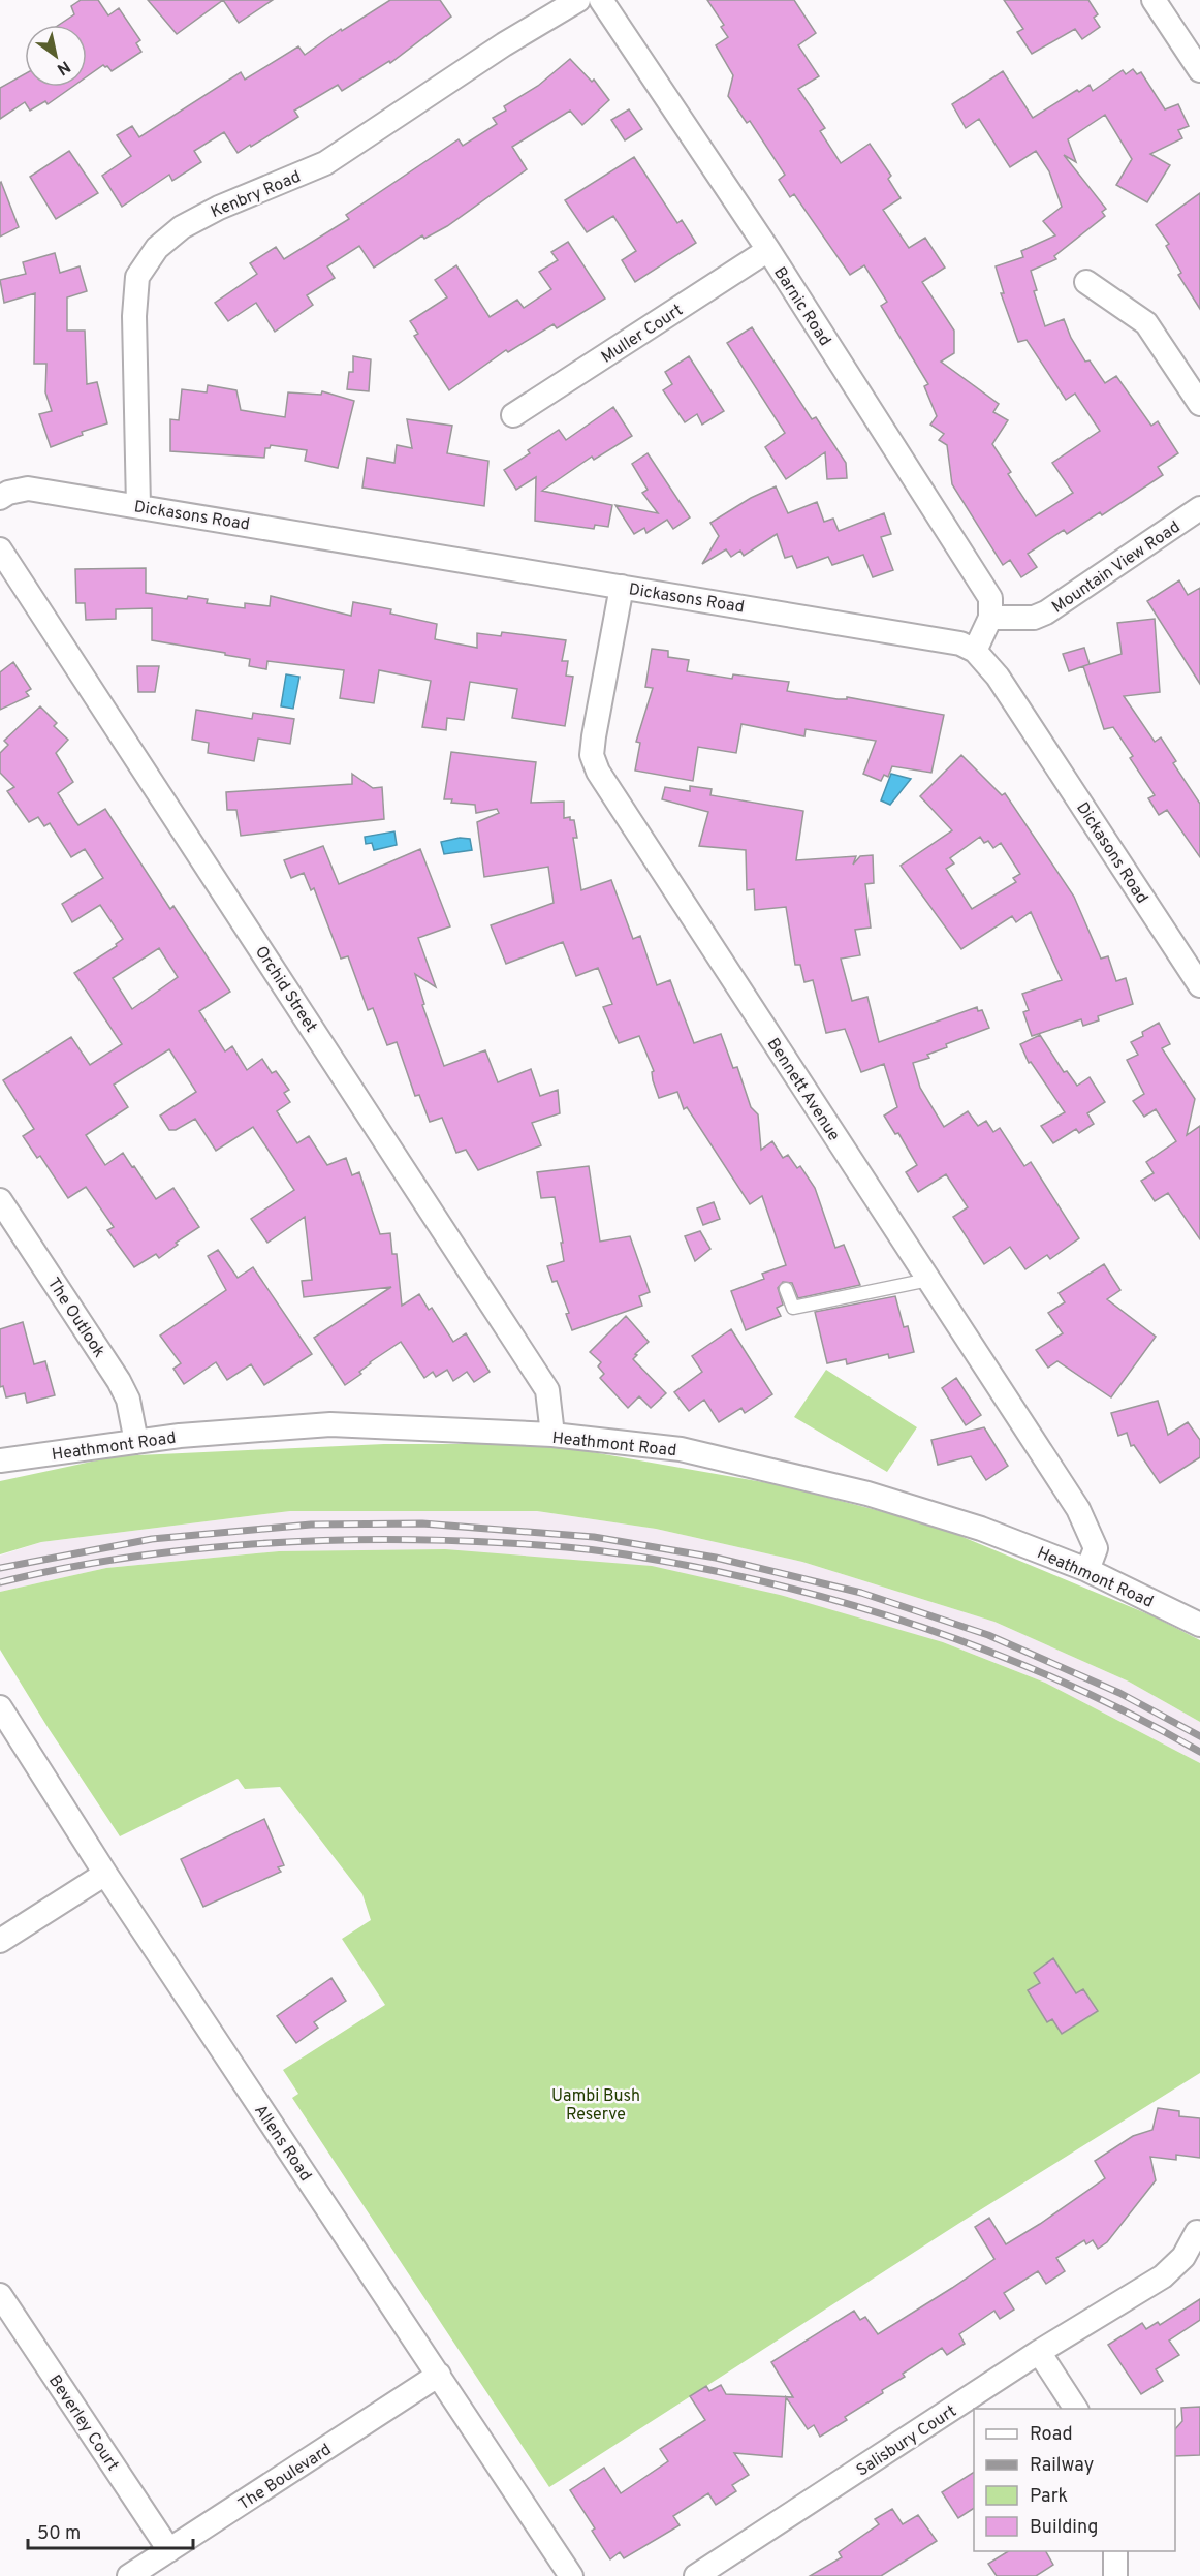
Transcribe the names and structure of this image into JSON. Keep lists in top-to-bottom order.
{
  "streets": {
    "street": [
      "Kenbry Road",
      "Barnic Road",
      "Muller Court",
      "Dickasons Road",
      "Mountain View Road",
      "Orchid Street",
      "Bennett Avenue",
      "The Outlook",
      "Heathmont Road",
      "Allens Road",
      "Beverley Court",
      "Salisbury Court",
      "The Boulevard"
    ]
  },
  "crossings": [
    ["Kenbry Road", "Dickasons Road"],
    ["Barnic Road", "Muller Court"],
    ["Barnic Road", "Mountain View Road"],
    ["Dickasons Road", "Bennett Avenue"],
    ["Orchid Street", "Heathmont Road"],
    ["Bennett Avenue", "Heathmont Road"],
    ["The Outlook", "Heathmont Road"],
    ["Allens Road", "The Boulevard"],
    ["Beverley Court", "The Boulevard"]
  ],
  "parks": ["Uambi Bush Reserve"],
  "legend": [
    "Road",
    "Railway",
    "Park",
    "Building"
  ],
  "scale_bar": "50 m",
  "north": "bottom right"
}
